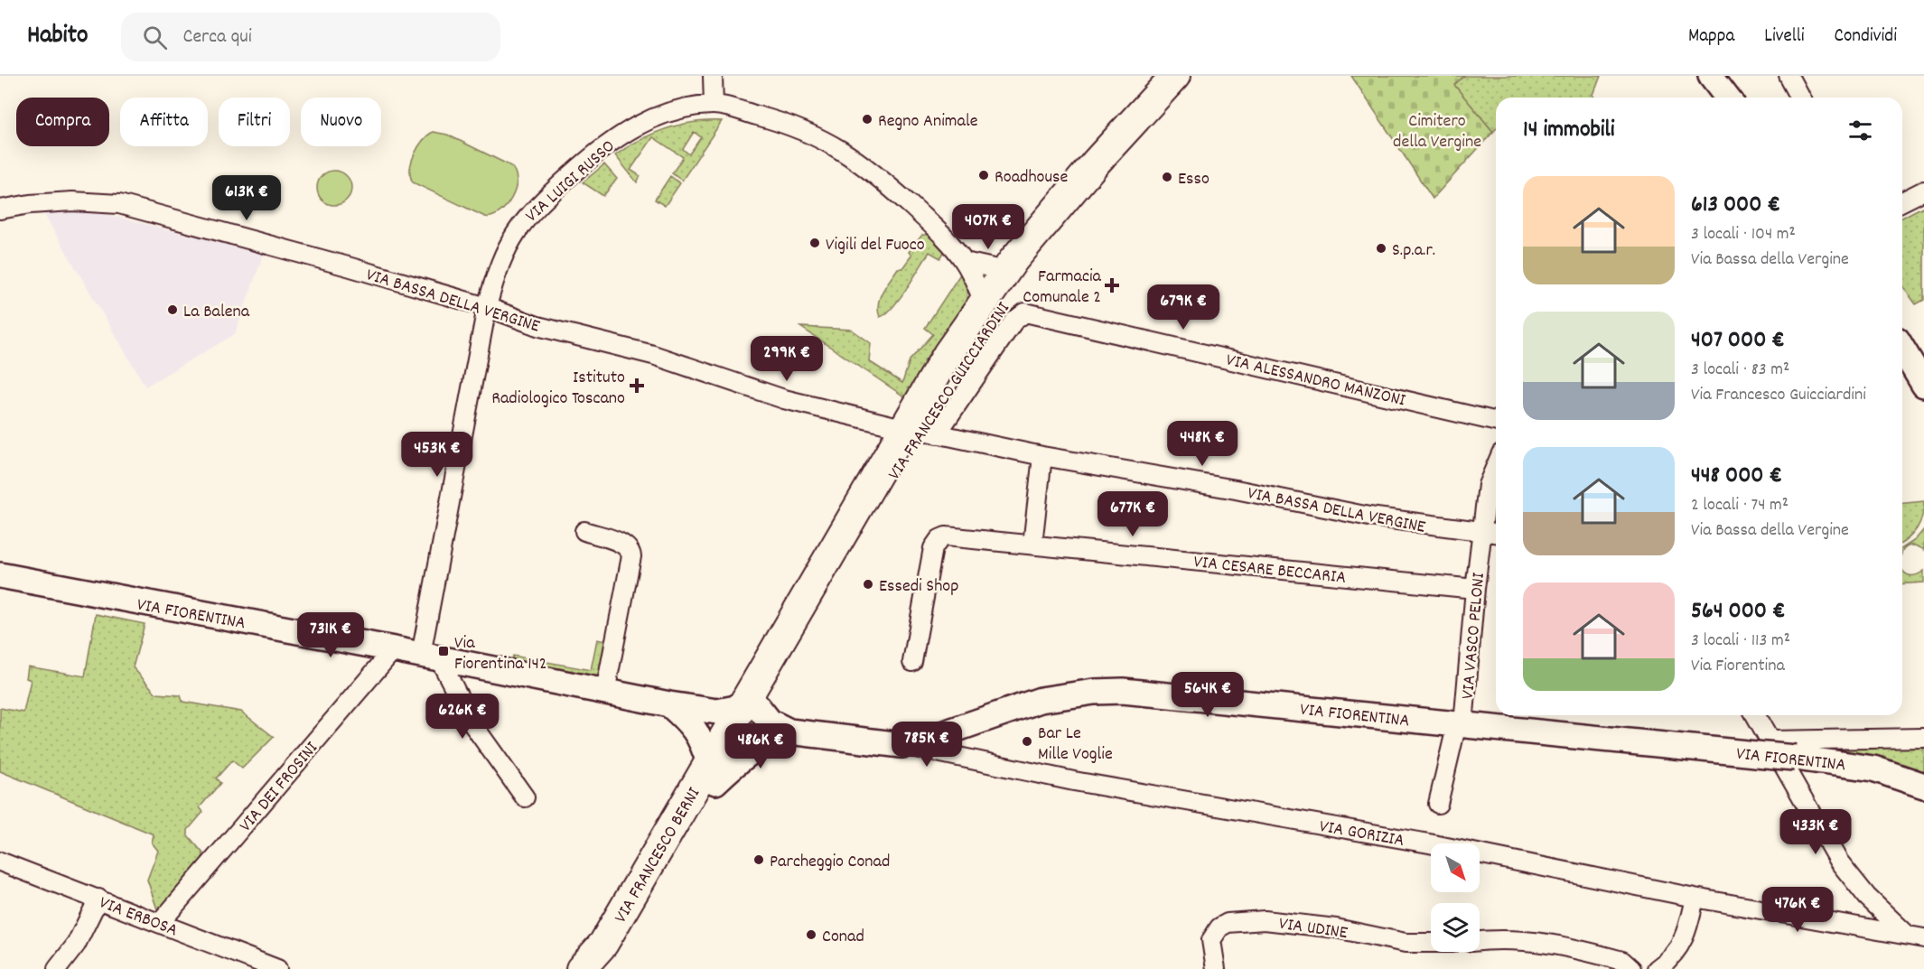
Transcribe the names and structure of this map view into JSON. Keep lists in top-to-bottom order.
{
  "streets": {
    "main road": ["VIA FRANCESCO GUICCIARDINI", "VIA FIORENTINA", "VIA FRANCESCO BERNI"],
    "street": [
      "VIA LUIGI RUSSO",
      "VIA BASSA DELLA VERGINE",
      "VIA ALESSANDRO MANZONI",
      "VIA CESARE BECCARIA",
      "VIA VASCO PELONI",
      "VIA DEI FROSINI",
      "VIA GORIZIA",
      "VIA ERBOSA",
      "VIA UDINE"
    ]
  },
  "crossings": [
    ["VIA LUIGI RUSSO", "VIA BASSA DELLA VERGINE"],
    ["VIA LUIGI RUSSO", "VIA FRANCESCO GUICCIARDINI"],
    ["VIA LUIGI RUSSO", "VIA FIORENTINA"],
    ["VIA BASSA DELLA VERGINE", "VIA ALESSANDRO MANZONI"],
    ["VIA BASSA DELLA VERGINE", "VIA FRANCESCO GUICCIARDINI"],
    ["VIA BASSA DELLA VERGINE", "VIA VASCO PELONI"],
    ["VIA ALESSANDRO MANZONI", "VIA FRANCESCO GUICCIARDINI"],
    ["VIA FRANCESCO GUICCIARDINI", "VIA FIORENTINA"],
    ["VIA FRANCESCO GUICCIARDINI", "VIA FRANCESCO BERNI"],
    ["VIA CESARE BECCARIA", "VIA VASCO PELONI"],
    ["VIA FIORENTINA", "VIA VASCO PELONI"],
    ["VIA FIORENTINA", "VIA DEI FROSINI"],
    ["VIA FIORENTINA", "VIA GORIZIA"],
    ["VIA FIORENTINA", "VIA FRANCESCO BERNI"],
    ["VIA DEI FROSINI", "VIA ERBOSA"]
  ],
  "parks": ["Cimitero della Vergine"],
  "places": {
    "other": [
      "Regno Animale",
      "Roadhouse",
      "Esso",
      "Vigili del Fuoco",
      "S.p.a.r.",
      "La Balena",
      "Essedi Shop",
      "Bar Le Mille Voglie",
      "Parcheggio Conad",
      "Conad"
    ],
    "health": ["Farmacia Comunale 2", "Istituto Radiologico Toscano"],
    "transit": ["Via Fiorentina 142"]
  },
  "north": "bottom right",
  "page": {
    "header": "Habito",
    "search": "Cerca qui",
    "nav": ["Mappa", "Livelli", "Condividi"],
    "chip": [
      "Compra",
      "Affitta",
      "Filtri",
      "Nuovo"
    ],
    "heading": "14 immobili",
    "list": [
      {
        "name": "613 000 €",
        "note": "3 locali · 104 m² · Via Bassa della Vergine"
      },
      {
        "name": "407 000 €",
        "note": "3 locali · 83 m² · Via Francesco Guicciardini"
      },
      {
        "name": "448 000 €",
        "note": "2 locali · 74 m² · Via Bassa della Vergine"
      },
      {
        "name": "564 000 €",
        "note": "3 locali · 113 m² · Via Fiorentina"
      }
    ],
    "price": [
      "613K €",
      "407K €",
      "679K €",
      "299K €",
      "448K €",
      "453K €",
      "677K €",
      "731K €",
      "564K €",
      "626K €",
      "785K €",
      "486K €",
      "433K €",
      "476K €"
    ]
  }
}
